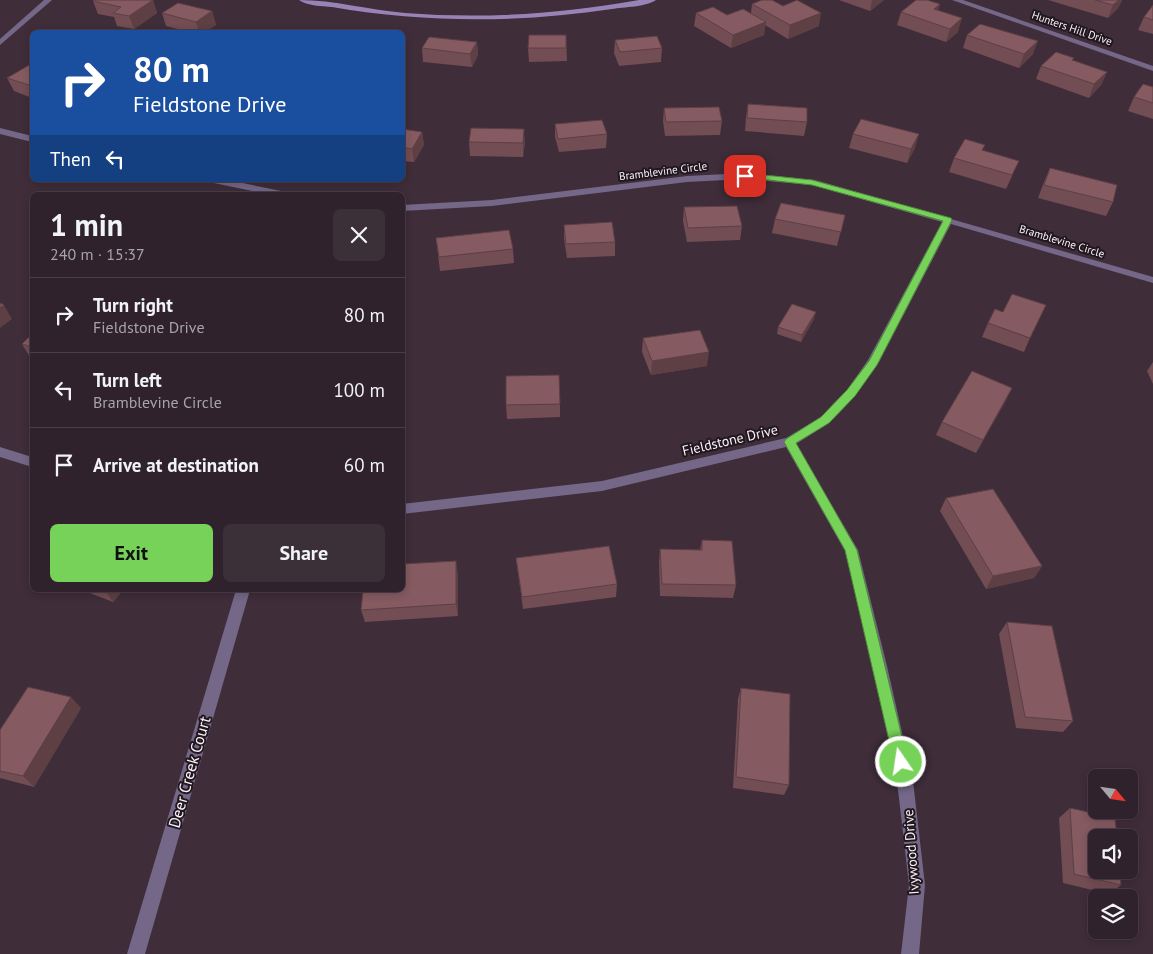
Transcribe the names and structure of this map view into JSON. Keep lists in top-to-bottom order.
{
  "streets": {
    "street": [
      "Hunters Hill Drive",
      "Bramblevine Circle",
      "Fieldstone Drive",
      "Deer Creek Court",
      "Ivywood Drive"
    ]
  },
  "crossings": [
    ["Bramblevine Circle", "Fieldstone Drive"],
    ["Fieldstone Drive", "Ivywood Drive"]
  ],
  "north": "bottom right",
  "page": {
    "turn": ["80 m", "Fieldstone Drive"],
    "then": "Then",
    "heading": ["1 min", "240 m · 15:37"],
    "list": [
      {
        "name": "Turn right",
        "note": "Fieldstone Drive",
        "value": "80 m"
      },
      {
        "name": "Turn left",
        "note": "Bramblevine Circle",
        "value": "100 m"
      },
      {
        "name": "Arrive at destination",
        "value": "60 m"
      }
    ],
    "buttons": ["Exit", "Share"]
  }
}
